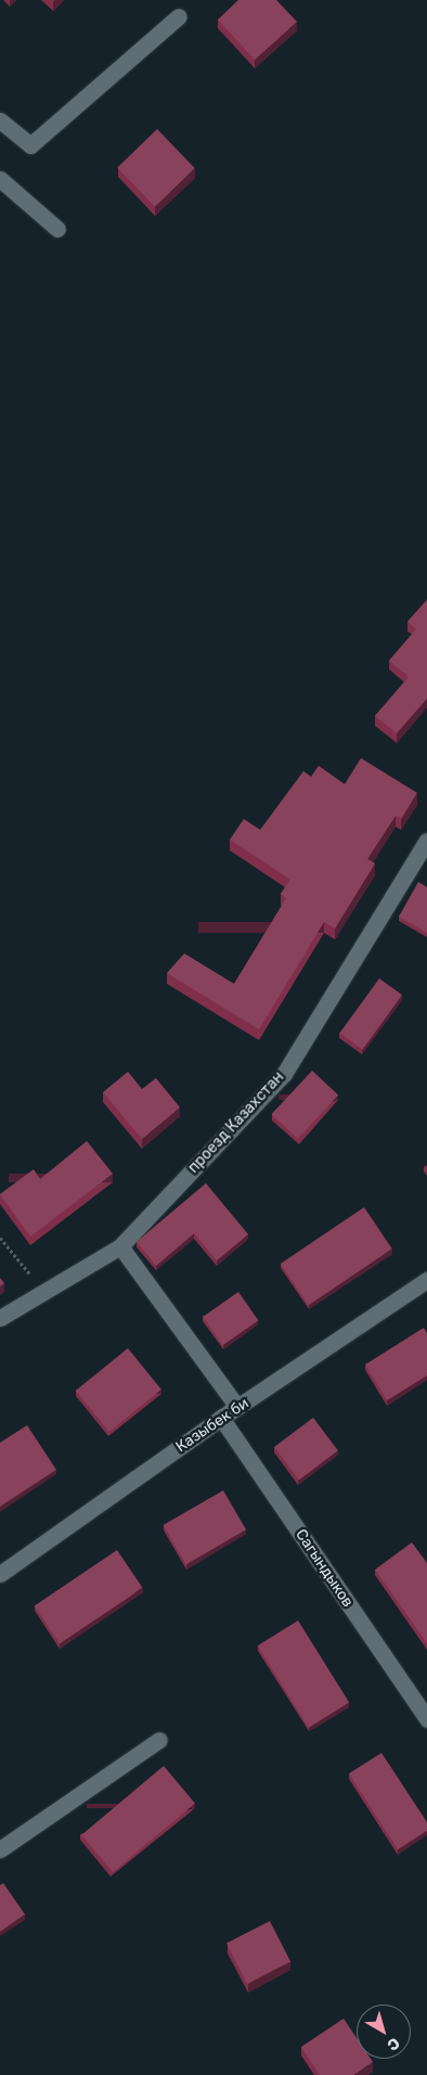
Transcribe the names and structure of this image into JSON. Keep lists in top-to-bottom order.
{
  "streets": {
    "street": ["проезд Казахстан", "Казыбек би", "Сагындыков"]
  },
  "crossings": [
    ["Казыбек би", "Сагындыков"]
  ],
  "north": "bottom right"
}
